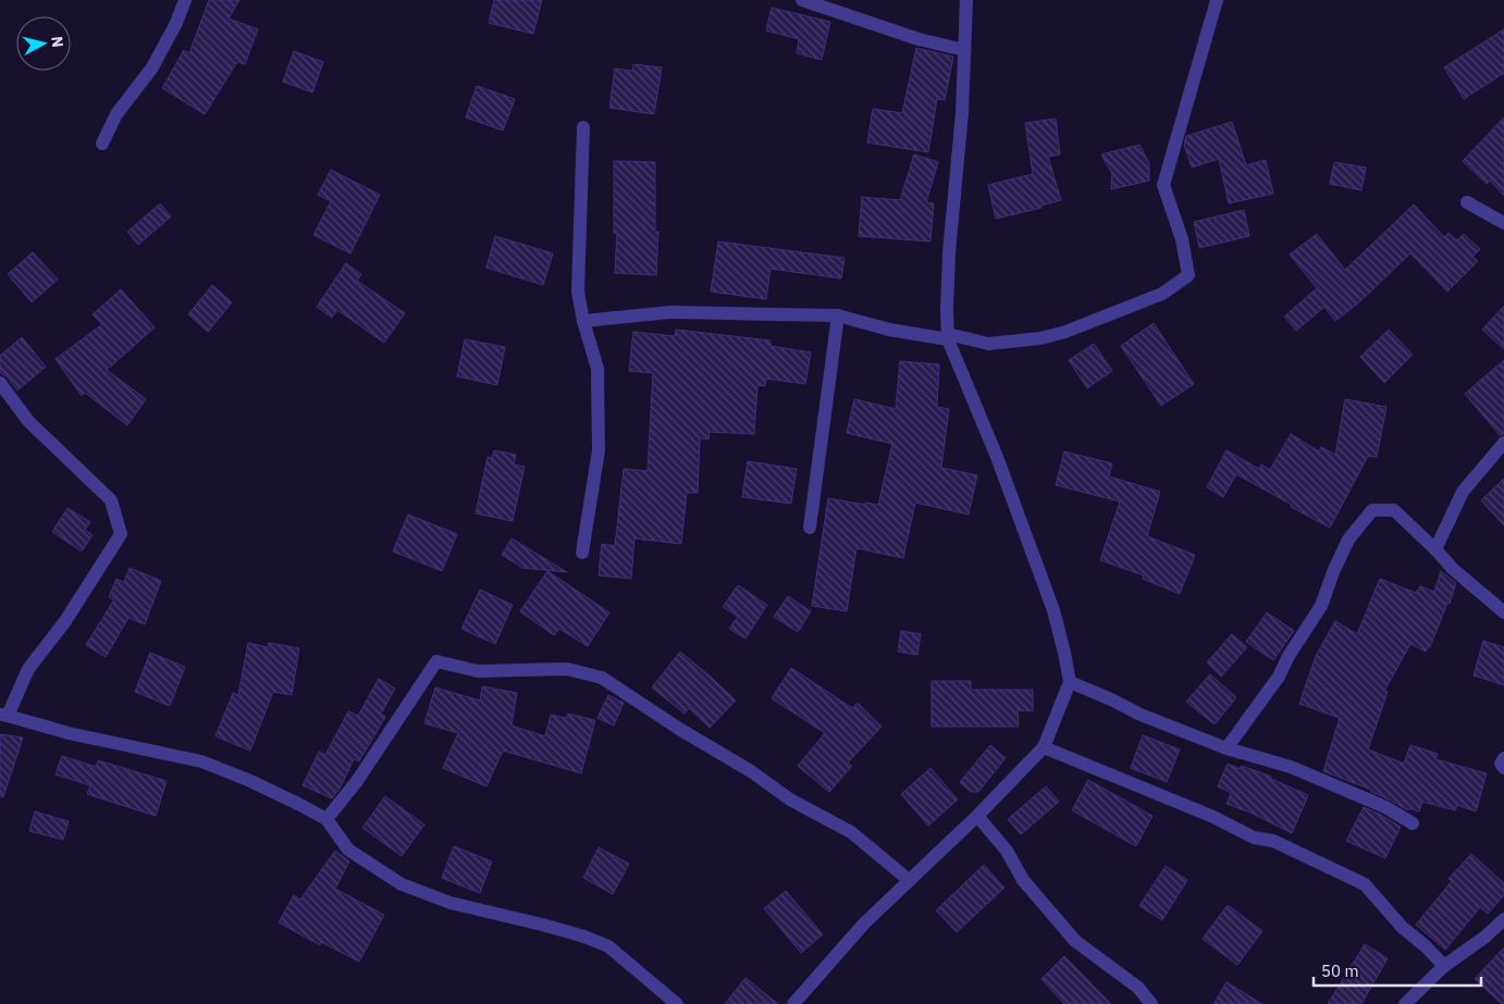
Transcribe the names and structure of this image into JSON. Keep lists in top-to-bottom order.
{
  "scale_bar": "50 m",
  "north": "right"
}
